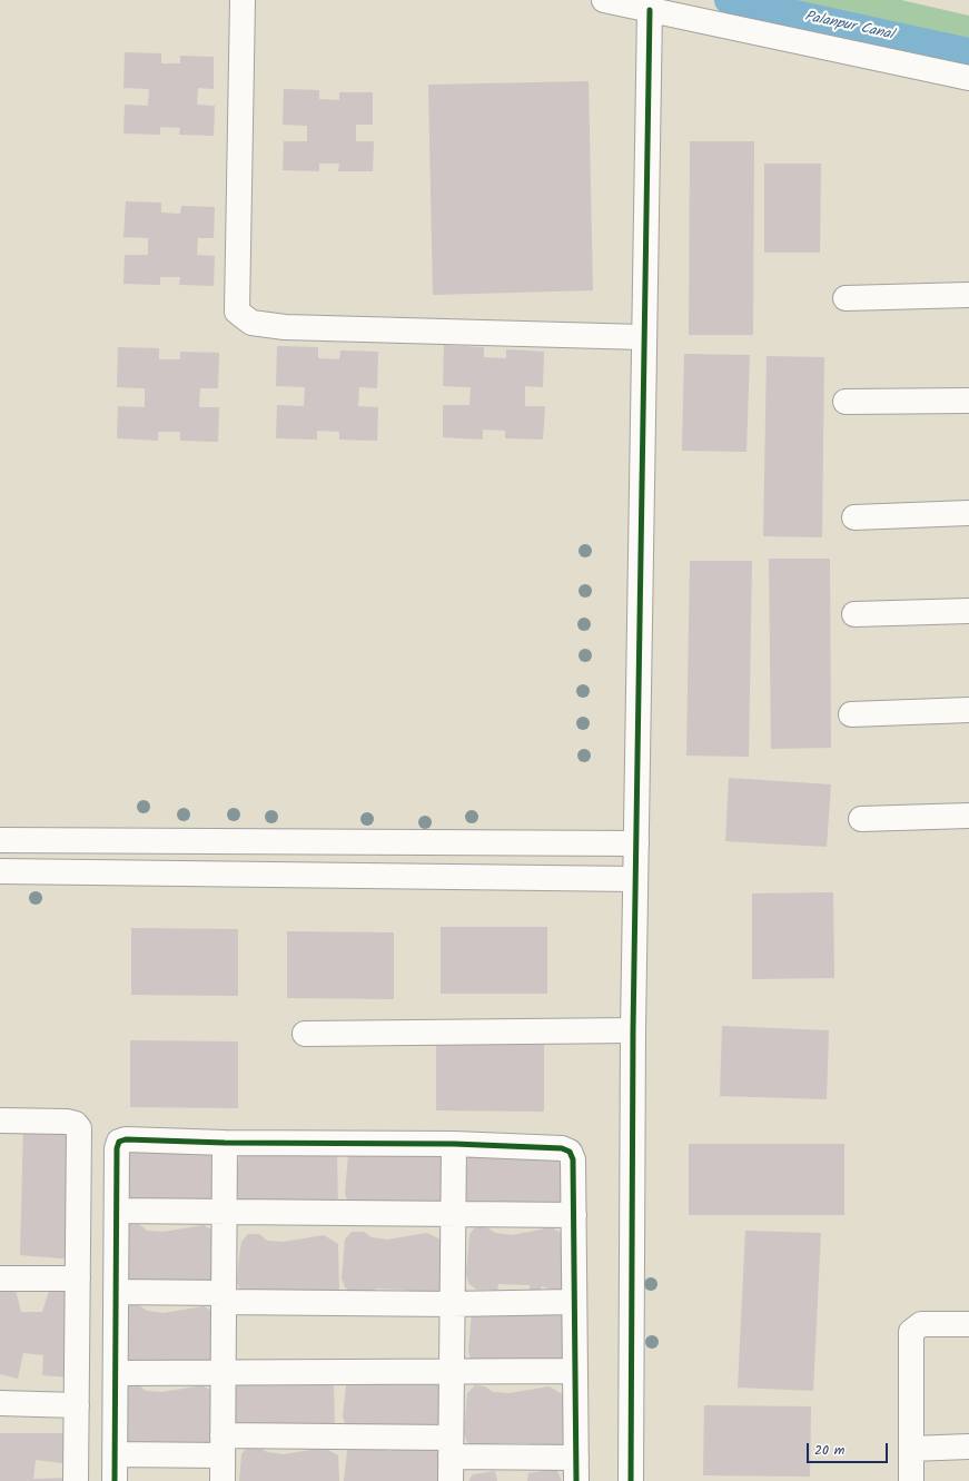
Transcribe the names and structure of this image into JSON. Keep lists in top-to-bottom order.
{
  "water": ["Palanpur Canal"],
  "scale_bar": "20 m"
}
